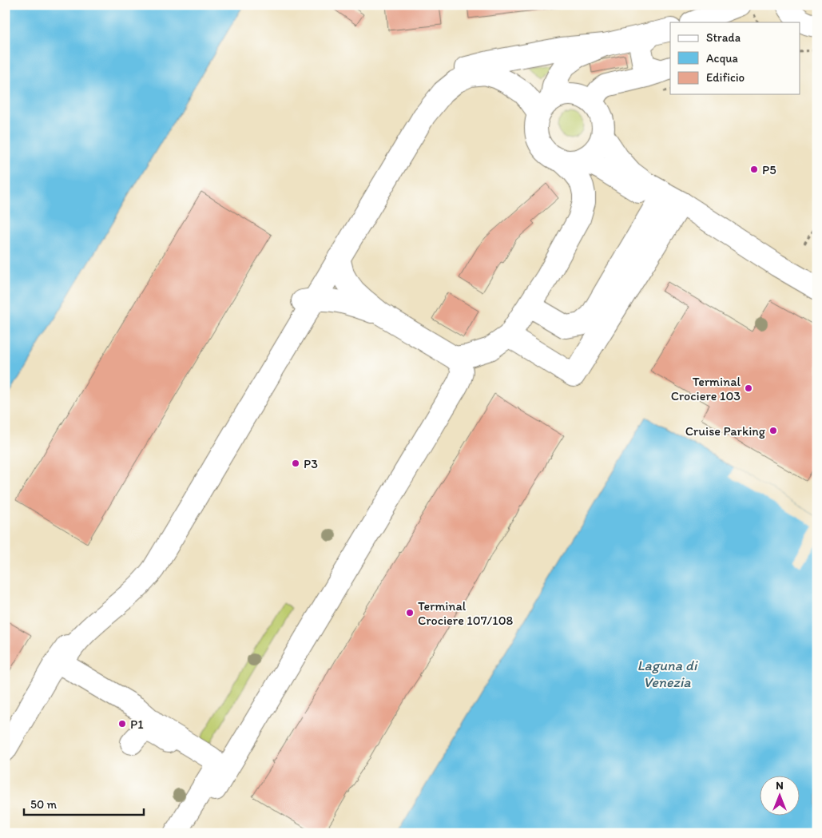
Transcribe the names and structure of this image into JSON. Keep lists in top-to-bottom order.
{
  "water": ["Laguna di Venezia"],
  "places": [
    "P5",
    "Terminal Crociere 103",
    "Cruise Parking",
    "P3",
    "Terminal Crociere 107/108",
    "P1"
  ],
  "legend": ["Strada", "Acqua", "Edificio"],
  "scale_bar": "50 m",
  "north": "top"
}
